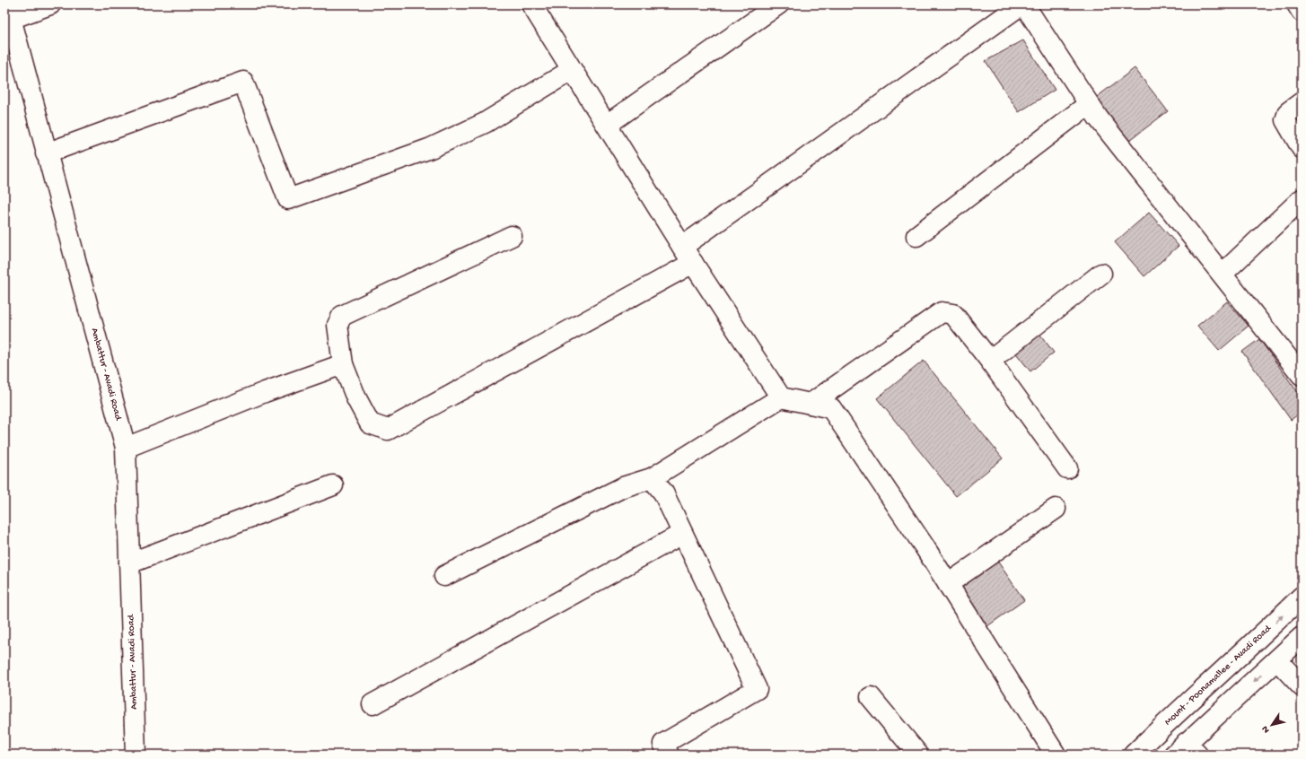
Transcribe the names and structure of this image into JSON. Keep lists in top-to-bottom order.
{
  "streets": {
    "street": ["Ambattur - Avadi Road", "Mount - Poonamallee - Avadi Road"]
  },
  "north": "bottom left"
}
